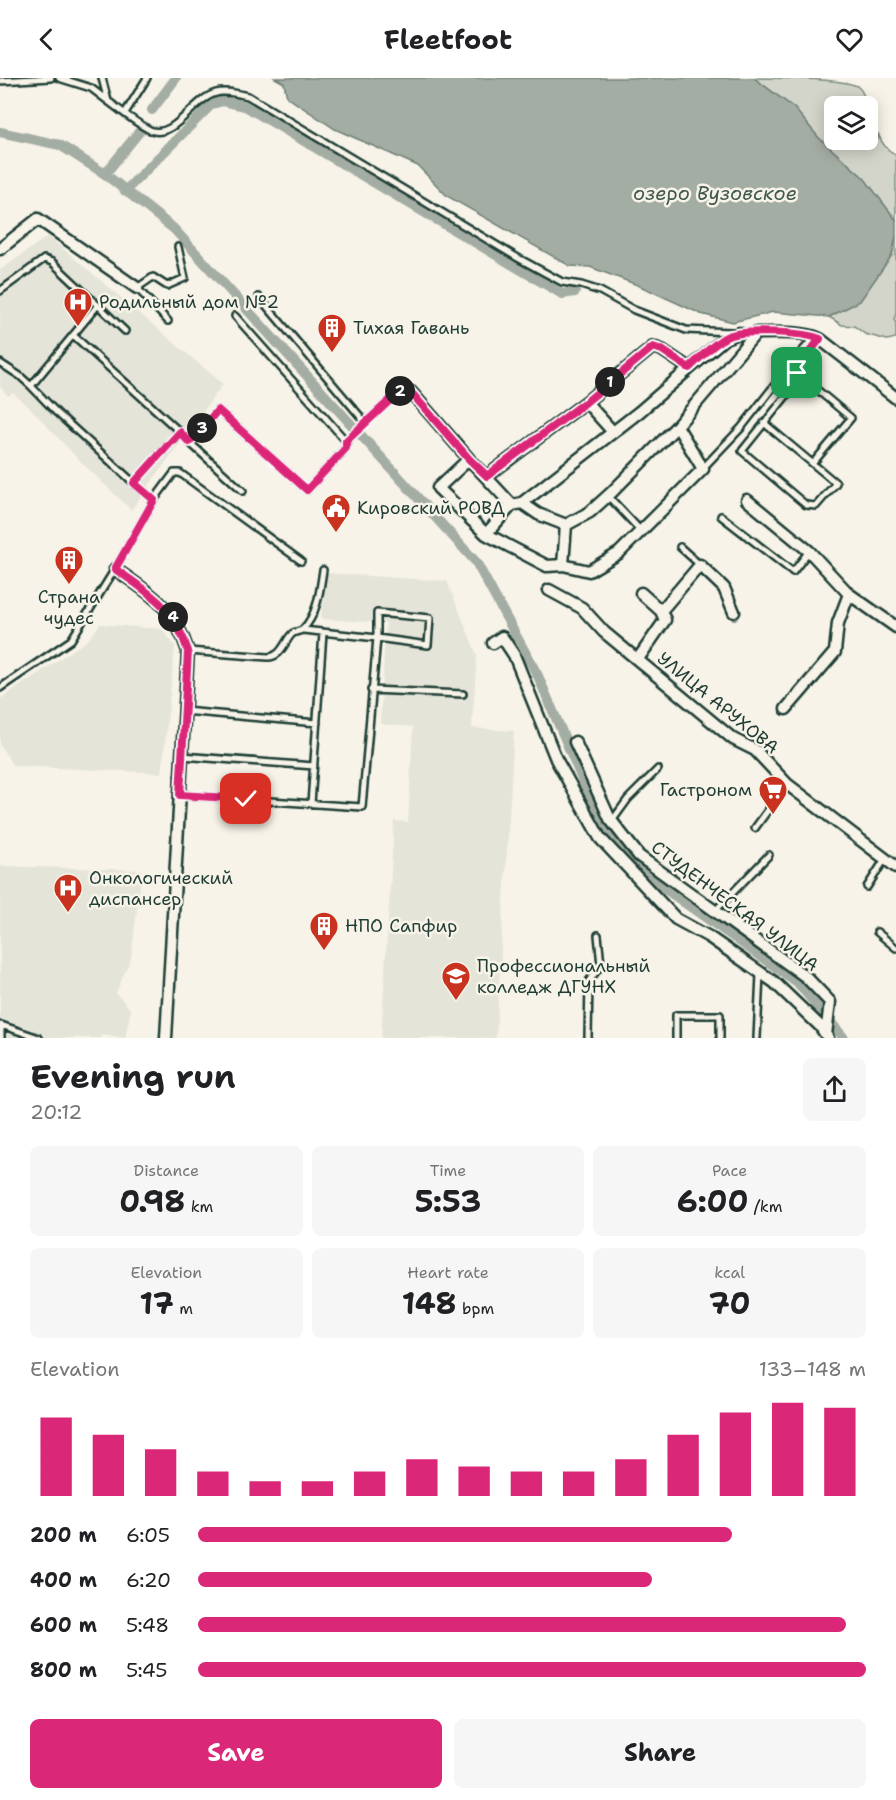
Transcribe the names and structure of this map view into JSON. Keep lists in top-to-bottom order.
{
  "streets": {
    "street": ["УЛИЦА АРУХОВА", "СТУДЕНЧЕСКАЯ УЛИЦА"]
  },
  "water": ["озеро Вузовское"],
  "places": {
    "hospital": ["Родильный дом №2", "Онкологический диспансер"],
    "building": ["Тихая Гавань", "Страна чудес", "НПО Сапфир"],
    "public building": ["Кировский РОВД"],
    "supermarket": ["Гастроном"],
    "school or university": ["Профессиональный колледж ДГУНХ"]
  },
  "page": {
    "header": "Fleetfoot",
    "pins": [
      "1",
      "2",
      "3",
      "4"
    ],
    "heading": ["Evening run", "20:12"],
    "stats": [
      ["Distance", "0.98 km"],
      ["Time", "5:53"],
      ["Pace", "6:00 /km"],
      ["Elevation", "17 m"],
      ["Heart rate", "148 bpm"],
      ["kcal", "70"]
    ],
    "chart": ["Elevation", "133–148 m"],
    "list": [
      {
        "name": "200 m",
        "note": "6:05"
      },
      {
        "name": "400 m",
        "note": "6:20"
      },
      {
        "name": "600 m",
        "note": "5:48"
      },
      {
        "name": "800 m",
        "note": "5:45"
      }
    ],
    "buttons": ["Save", "Share"]
  }
}
